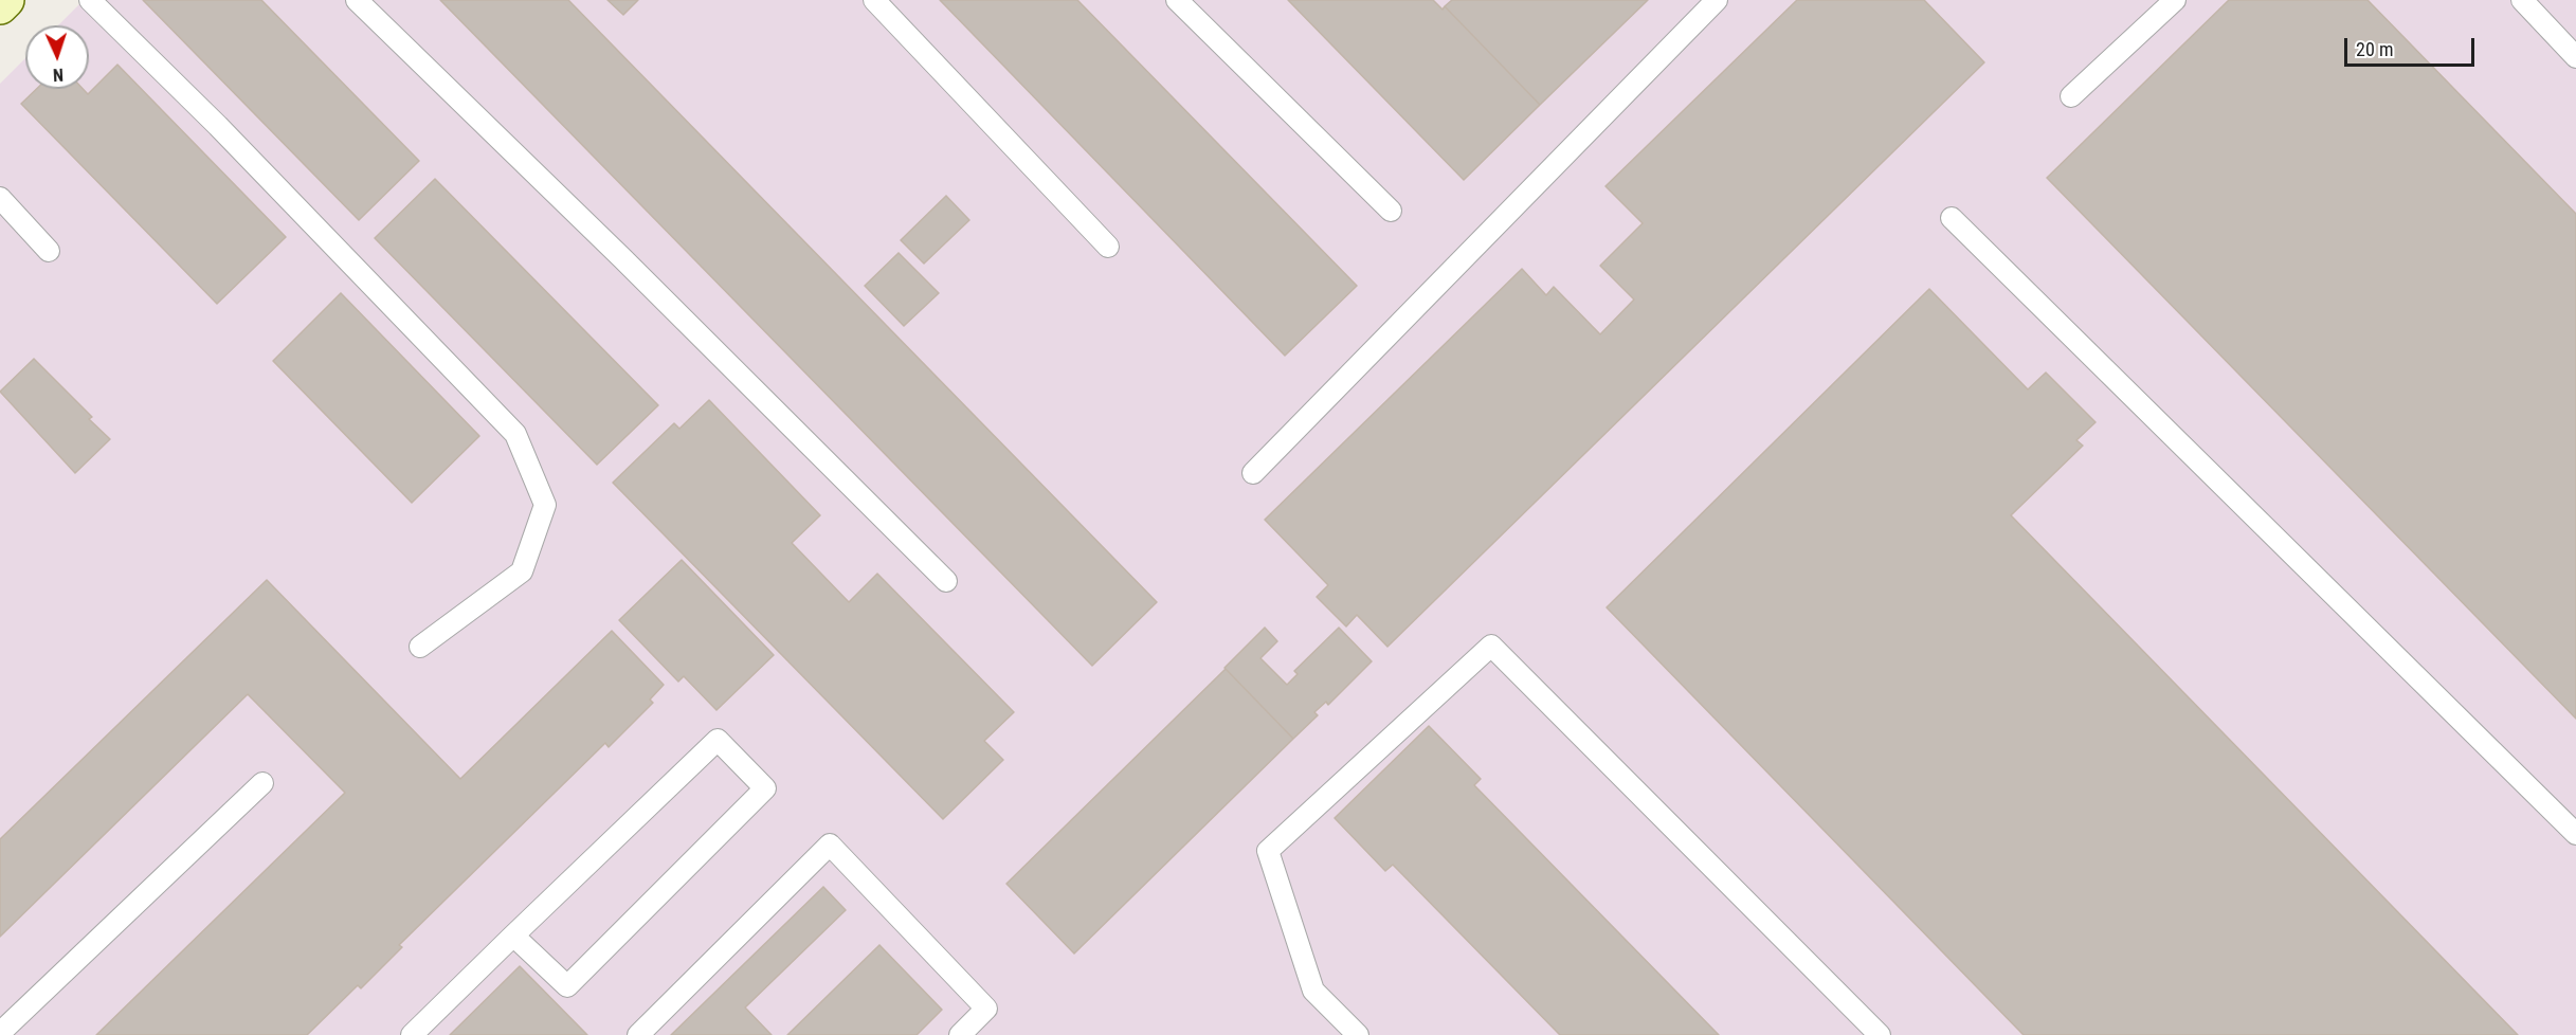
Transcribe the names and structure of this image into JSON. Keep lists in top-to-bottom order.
{
  "scale_bar": "20 m",
  "north": "bottom"
}
